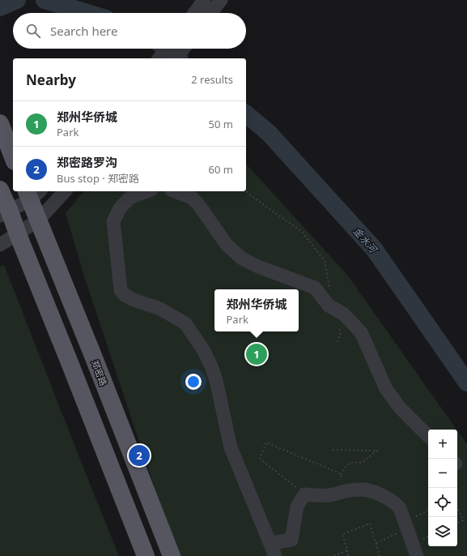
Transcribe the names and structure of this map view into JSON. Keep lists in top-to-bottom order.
{
  "streets": {
    "main road": ["郑密路"]
  },
  "water": ["金水河"],
  "page": {
    "search": "Search here",
    "heading": ["Nearby", "2 results"],
    "list": [
      {
        "mark": "1",
        "name": "郑州华侨城",
        "note": "Park",
        "value": "50 m"
      },
      {
        "mark": "2",
        "name": "郑密路罗沟",
        "note": "Bus stop · 郑密路",
        "value": "60 m"
      }
    ],
    "popup": ["郑州华侨城", "Park"],
    "pins": ["1", "2"],
    "map_buttons": ["+", "−"]
  }
}
